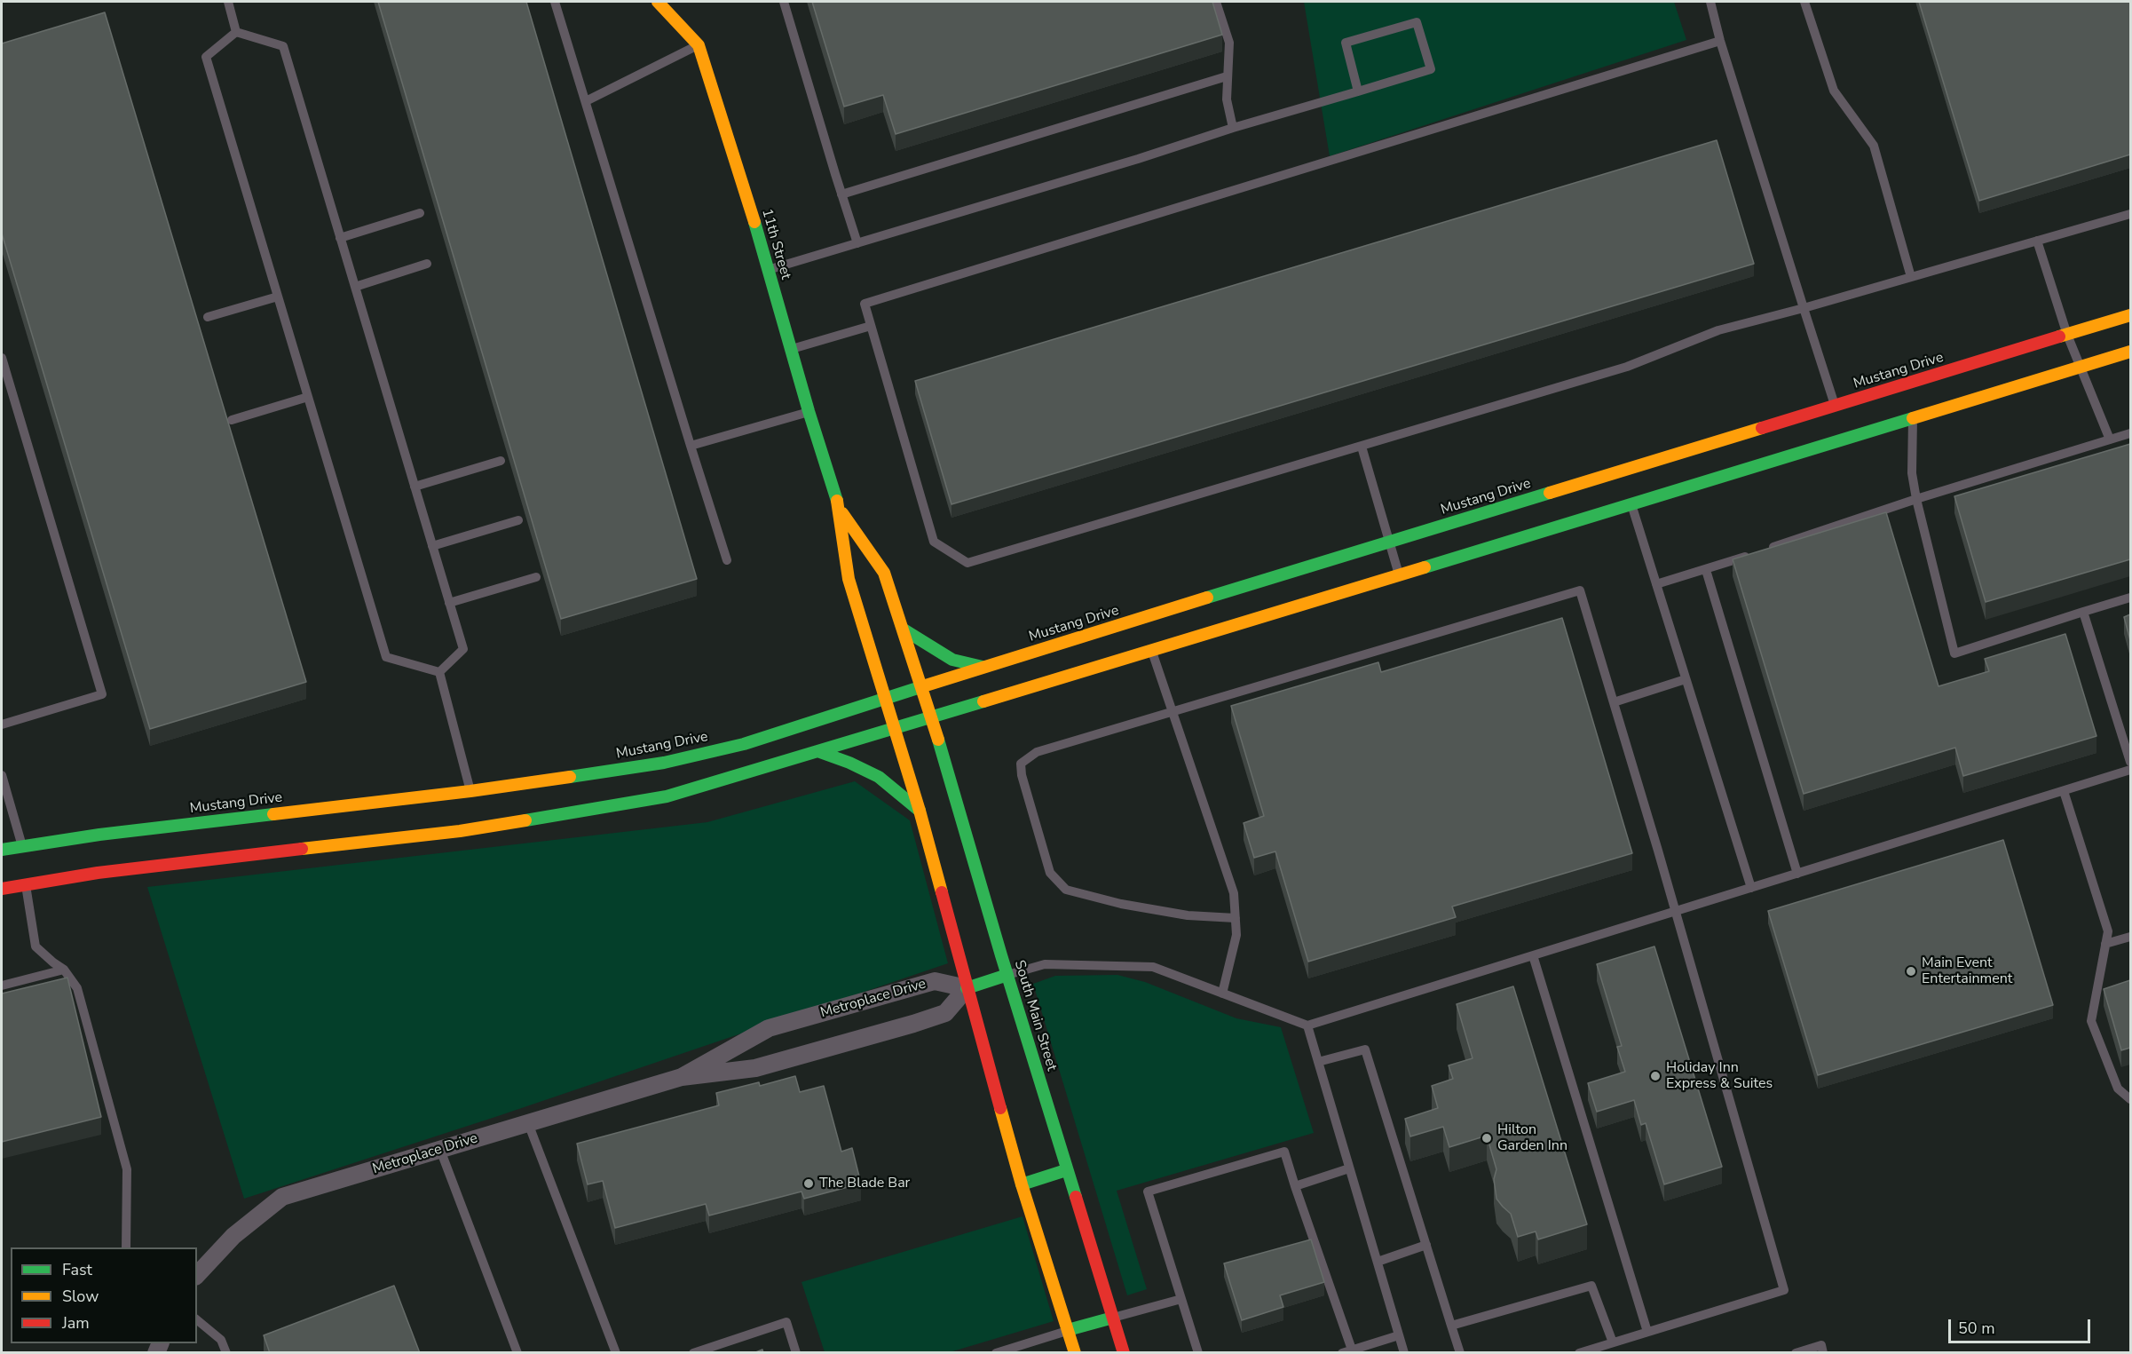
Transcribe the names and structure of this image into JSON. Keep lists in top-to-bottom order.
{
  "streets": {
    "main road": ["11th Street", "Mustang Drive", "South Main Street"],
    "street": ["Metroplace Drive"]
  },
  "crossings": [
    ["11th Street", "Mustang Drive"],
    ["11th Street", "South Main Street"],
    ["Mustang Drive", "South Main Street"]
  ],
  "places": [
    "Main Event Entertainment",
    "Holiday Inn Express & Suites",
    "Hilton Garden Inn",
    "The Blade Bar"
  ],
  "legend": ["Fast", "Slow", "Jam"],
  "scale_bar": "50 m"
}
